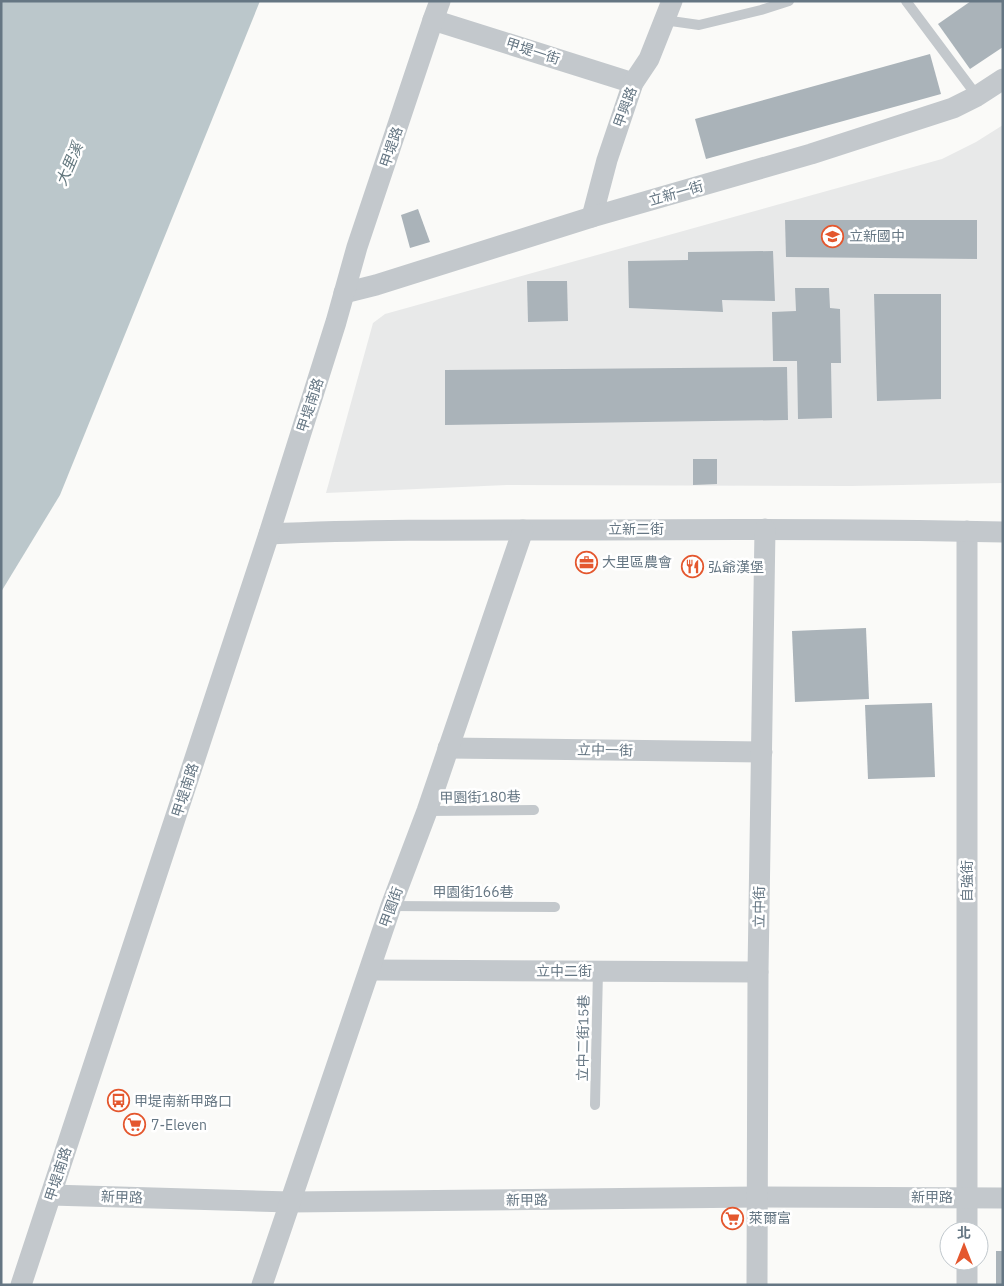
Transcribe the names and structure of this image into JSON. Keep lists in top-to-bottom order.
{
  "streets": {
    "street": [
      "甲堤一街",
      "甲興路",
      "甲堤路",
      "立新一街",
      "甲堤南路",
      "立新二街",
      "立中一街",
      "自強街",
      "甲園街",
      "立中街",
      "立中二街",
      "新甲路"
    ],
    "lane": ["甲園街180巷", "甲園街166巷", "立中二街15巷"]
  },
  "crossings": [
    ["甲堤一街", "甲興路"],
    ["甲堤一街", "甲堤路"],
    ["甲興路", "立新一街"],
    ["甲堤路", "立新一街"],
    ["甲堤路", "甲堤南路"],
    ["立新一街", "甲堤南路"],
    ["甲堤南路", "立新二街"],
    ["甲堤南路", "新甲路"],
    ["立新二街", "自強街"],
    ["立新二街", "甲園街"],
    ["立新二街", "立中街"],
    ["立中一街", "甲園街"],
    ["立中一街", "立中街"],
    ["甲園街180巷", "甲園街"],
    ["自強街", "新甲路"],
    ["甲園街166巷", "甲園街"],
    ["甲園街", "立中二街"],
    ["甲園街", "新甲路"],
    ["立中街", "立中二街"],
    ["立中街", "新甲路"],
    ["立中二街", "立中二街15巷"]
  ],
  "water": ["大里溪"],
  "places": {
    "school or university": ["立新國中"],
    "office": ["大里區農會"],
    "restaurant": ["弘爺漢堡"],
    "bus stop": ["甲堤南新甲路口"],
    "supermarket": ["7-Eleven", "萊爾富"]
  },
  "north": "top"
}
